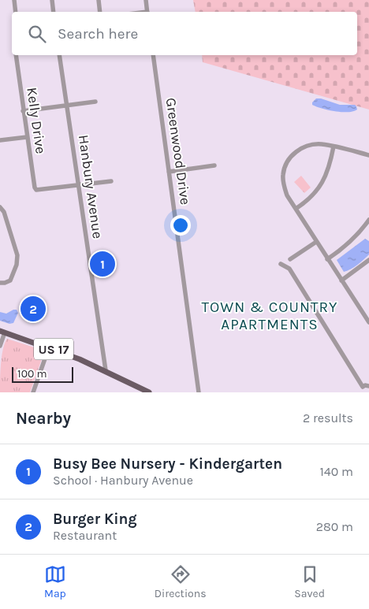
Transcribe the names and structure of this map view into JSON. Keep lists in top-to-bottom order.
{
  "streets": {
    "main road": ["US 17"],
    "street": ["Kelly Drive", "Greenwood Drive", "Hanbury Avenue"]
  },
  "crossings": [
    ["Kelly Drive", "Hanbury Avenue"],
    ["Hanbury Avenue", "US 17"]
  ],
  "districts": ["TOWN & COUNTRY APARTMENTS"],
  "scale_bar": "100 m",
  "page": {
    "search": "Search here",
    "pins": ["1", "2"],
    "scale": "100 m",
    "heading": ["Nearby", "2 results"],
    "list": [
      {
        "mark": "1",
        "name": "Busy Bee Nursery - Kindergarten",
        "note": "School · Hanbury Avenue",
        "value": "140 m"
      },
      {
        "mark": "2",
        "name": "Burger King",
        "note": "Restaurant",
        "value": "280 m"
      }
    ],
    "nav": ["Map", "Directions", "Saved"]
  }
}
